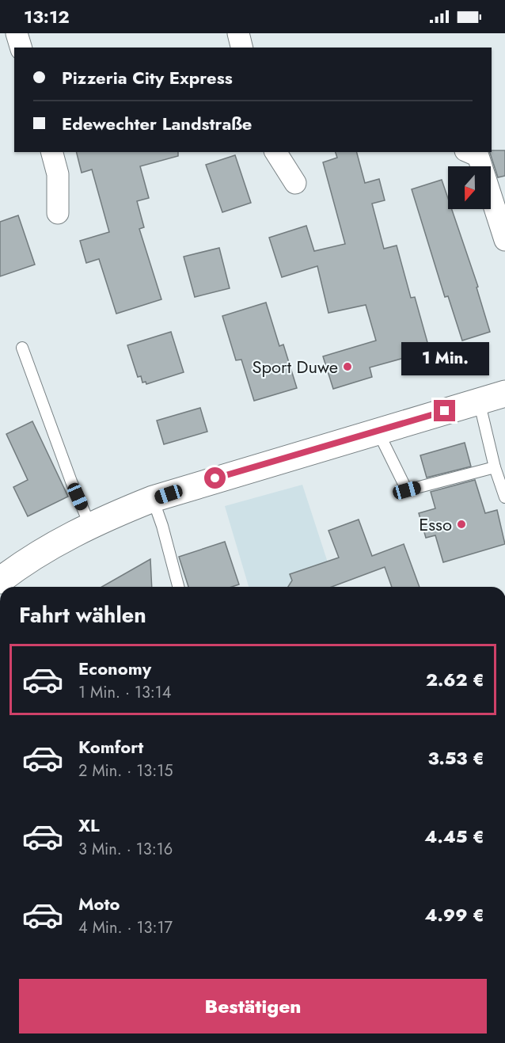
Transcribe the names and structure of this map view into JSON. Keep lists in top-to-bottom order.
{
  "places": ["Sport Duwe", "Esso"],
  "north": "bottom",
  "page": {
    "status": "13:12",
    "banner": ["Pizzeria City Express", "Edewechter Landstraße"],
    "bubble": "1 Min.",
    "heading": "Fahrt wählen",
    "list": [
      {
        "name": "Economy",
        "note": "1 Min. · 13:14",
        "value": "2.62 €"
      },
      {
        "name": "Komfort",
        "note": "2 Min. · 13:15",
        "value": "3.53 €"
      },
      {
        "name": "XL",
        "note": "3 Min. · 13:16",
        "value": "4.45 €"
      },
      {
        "name": "Moto",
        "note": "4 Min. · 13:17",
        "value": "4.99 €"
      }
    ],
    "buttons": "Bestätigen"
  }
}
